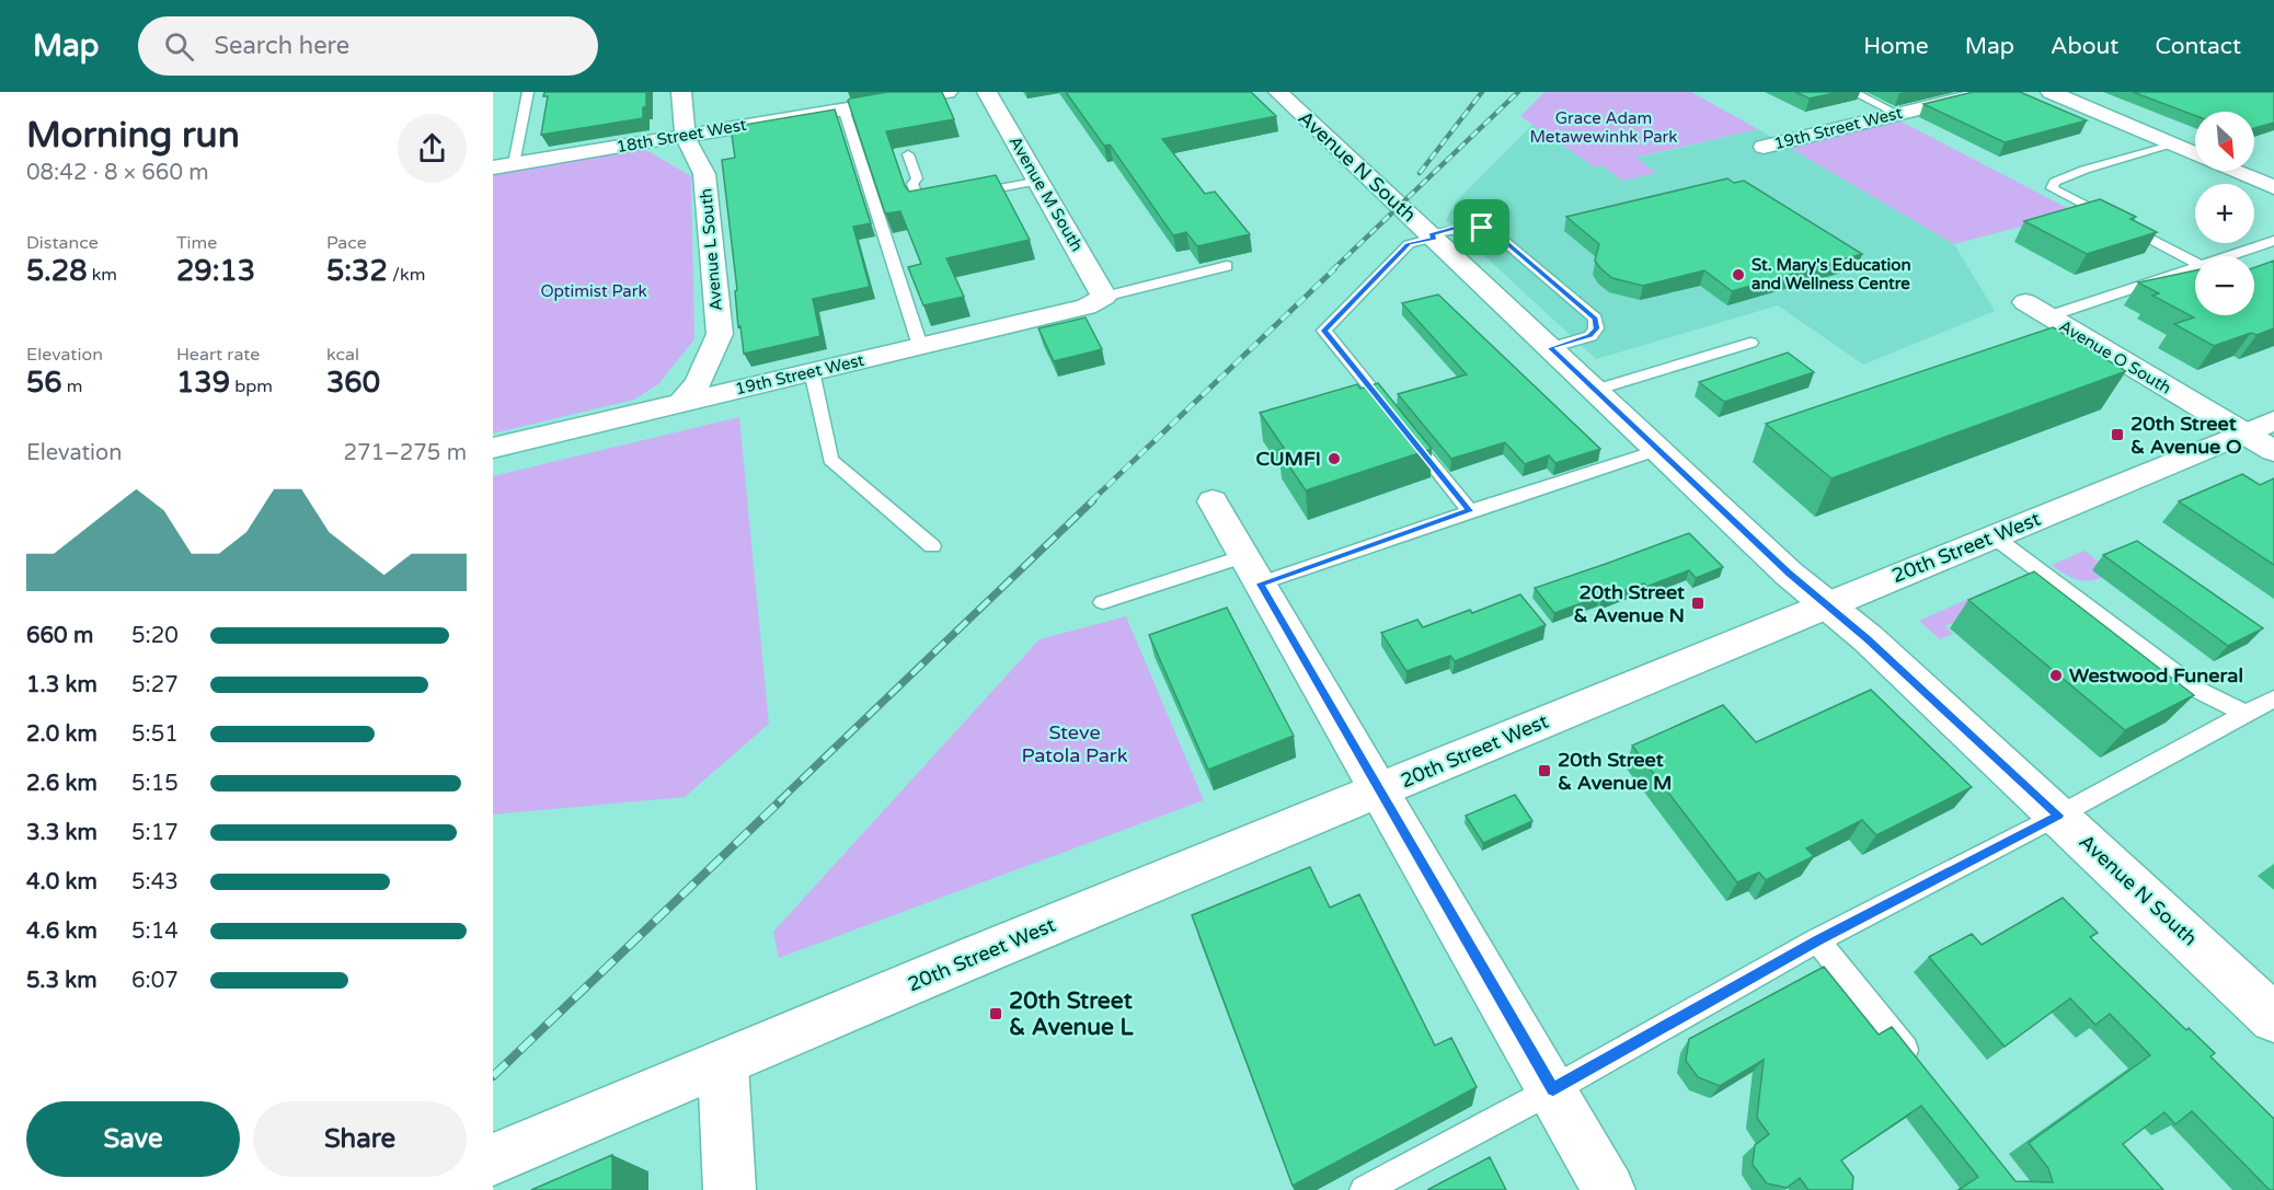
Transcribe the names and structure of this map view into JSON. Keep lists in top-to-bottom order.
{
  "streets": {
    "street": [
      "19th Street West",
      "18th Street West",
      "Avenue N South",
      "Avenue M South",
      "Avenue L South",
      "Avenue O South",
      "20th Street West"
    ]
  },
  "crossings": [
    ["19th Street West", "Avenue M South"],
    ["19th Street West", "Avenue L South"],
    ["18th Street West", "Avenue L South"],
    ["Avenue N South", "20th Street West"],
    ["Avenue O South", "20th Street West"]
  ],
  "parks": ["Grace Adam Metawewinhk Park", "Optimist Park", "Steve Patola Park"],
  "places": {
    "other": ["St. Mary's Education and Wellness Centre", "CUMFI", "Westwood Funeral"],
    "transit": [
      "20th Street & Avenue O",
      "20th Street & Avenue N",
      "20th Street & Avenue M",
      "20th Street & Avenue L"
    ]
  },
  "north": "bottom right",
  "page": {
    "header": "Map",
    "search": "Search here",
    "nav": [
      "Home",
      "Map",
      "About",
      "Contact"
    ],
    "heading": ["Morning run", "08:42 · 8 × 660 m"],
    "map_buttons": ["+", "−"],
    "stats": [
      ["Distance", "5.28 km"],
      ["Time", "29:13"],
      ["Pace", "5:32 /km"],
      ["Elevation", "56 m"],
      ["Heart rate", "139 bpm"],
      ["kcal", "360"]
    ],
    "chart": ["Elevation", "271–275 m"],
    "list": [
      {
        "name": "660 m",
        "note": "5:20"
      },
      {
        "name": "1.3 km",
        "note": "5:27"
      },
      {
        "name": "2.0 km",
        "note": "5:51"
      },
      {
        "name": "2.6 km",
        "note": "5:15"
      },
      {
        "name": "3.3 km",
        "note": "5:17"
      },
      {
        "name": "4.0 km",
        "note": "5:43"
      },
      {
        "name": "4.6 km",
        "note": "5:14"
      },
      {
        "name": "5.3 km",
        "note": "6:07"
      }
    ],
    "buttons": ["Save", "Share"]
  }
}
